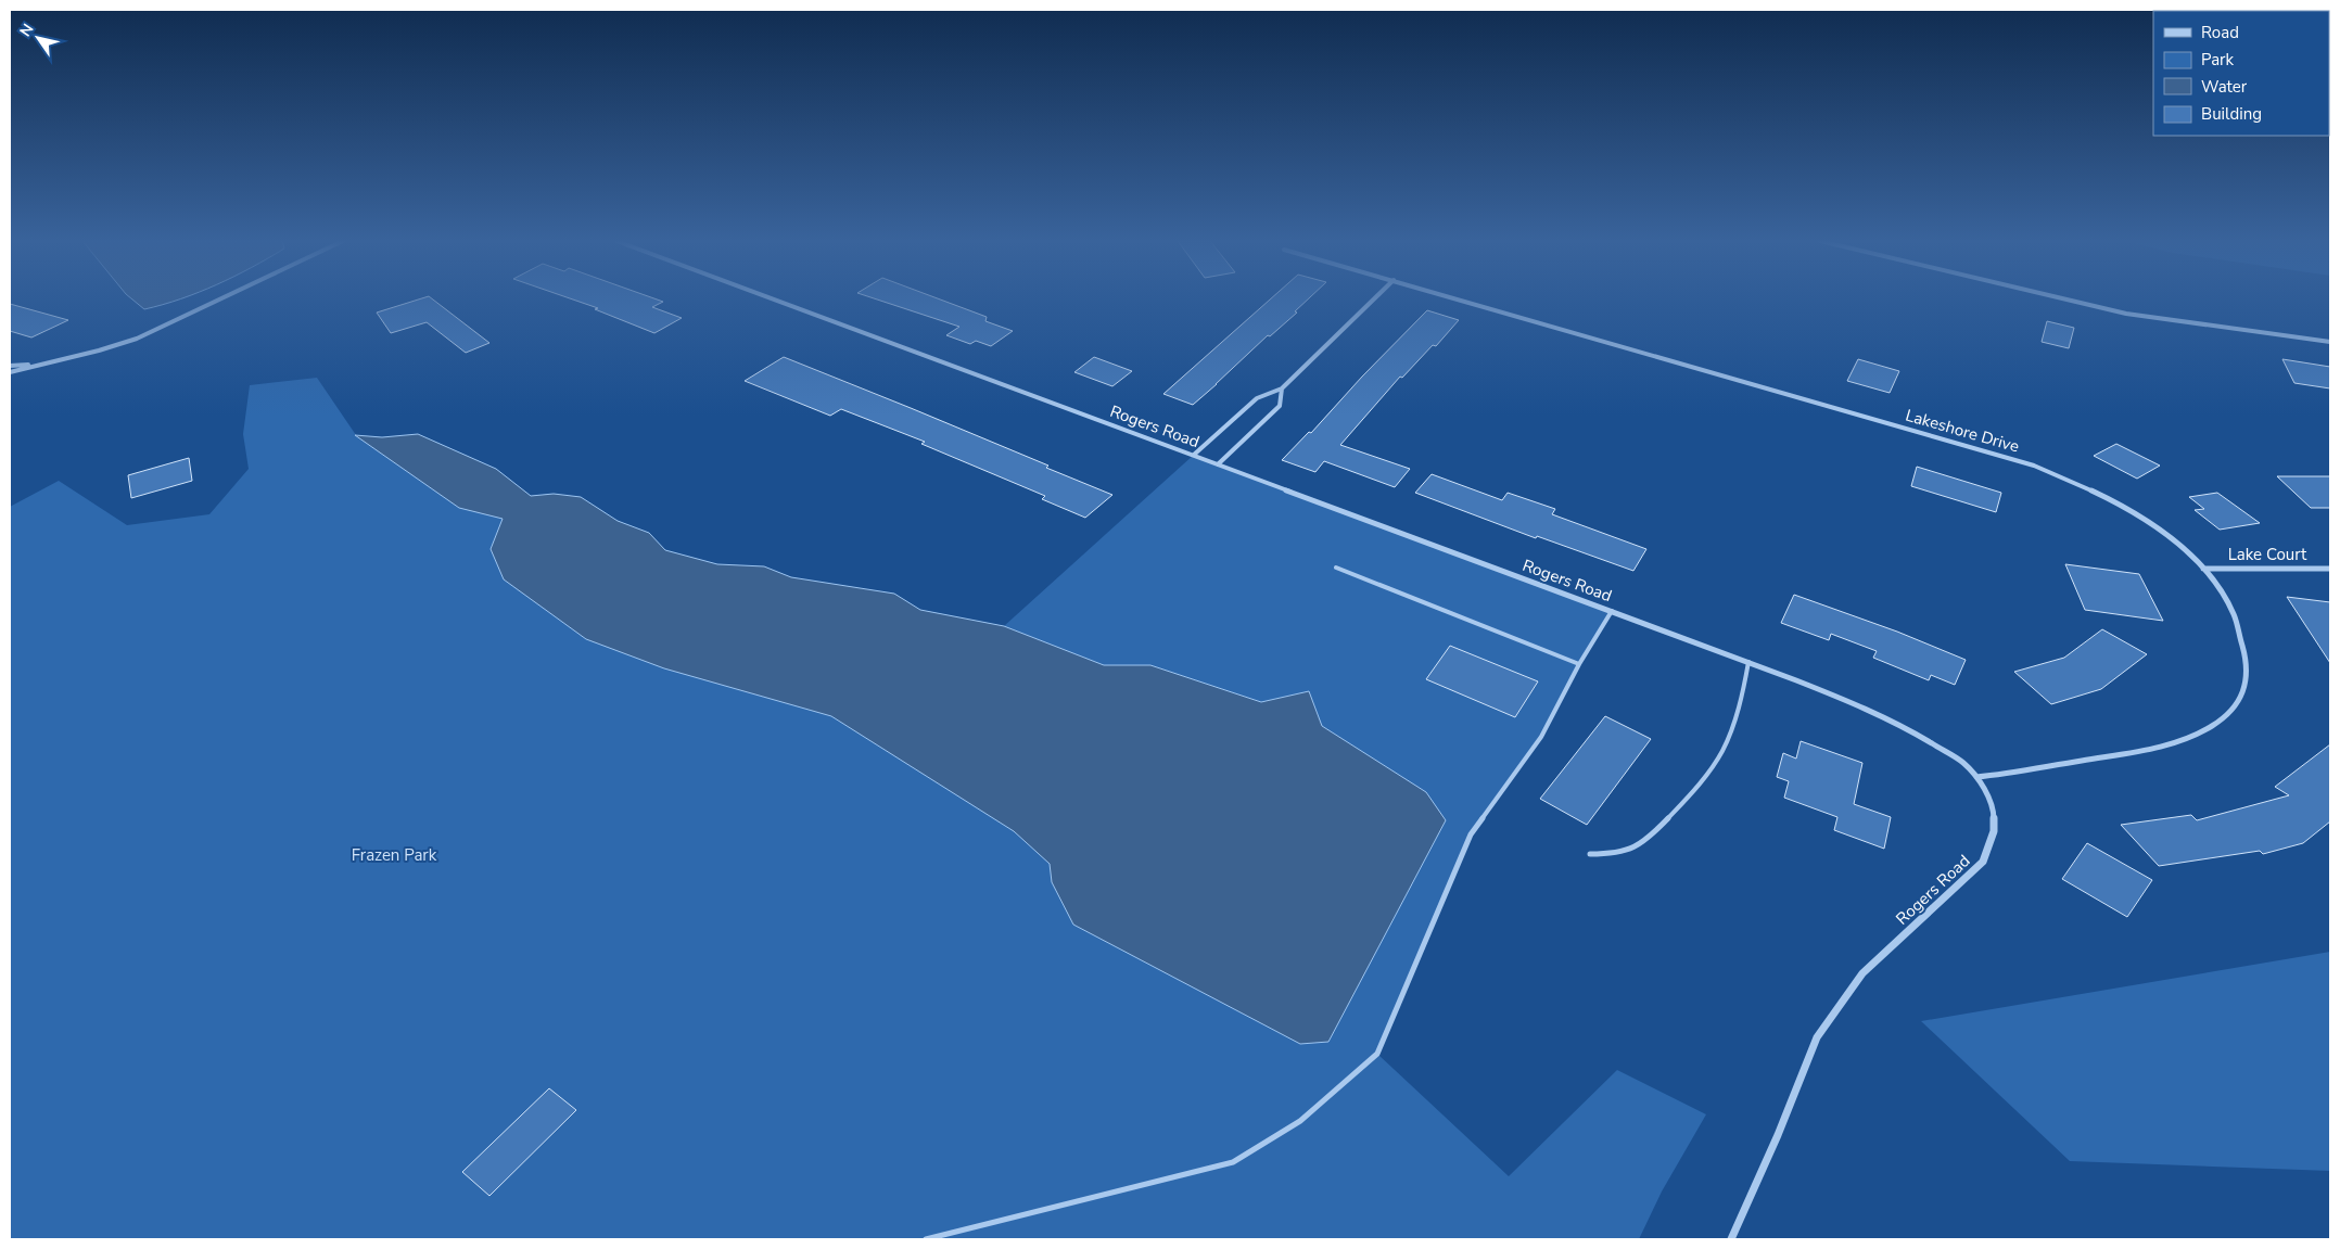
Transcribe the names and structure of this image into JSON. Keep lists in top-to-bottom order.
{
  "streets": {
    "street": ["Rogers Road", "Lakeshore Drive", "Lake Court"]
  },
  "crossings": [
    ["Rogers Road", "Lakeshore Drive"],
    ["Lakeshore Drive", "Lake Court"]
  ],
  "parks": ["Frazen Park"],
  "legend": [
    "Road",
    "Park",
    "Water",
    "Building"
  ],
  "north": "top left"
}
